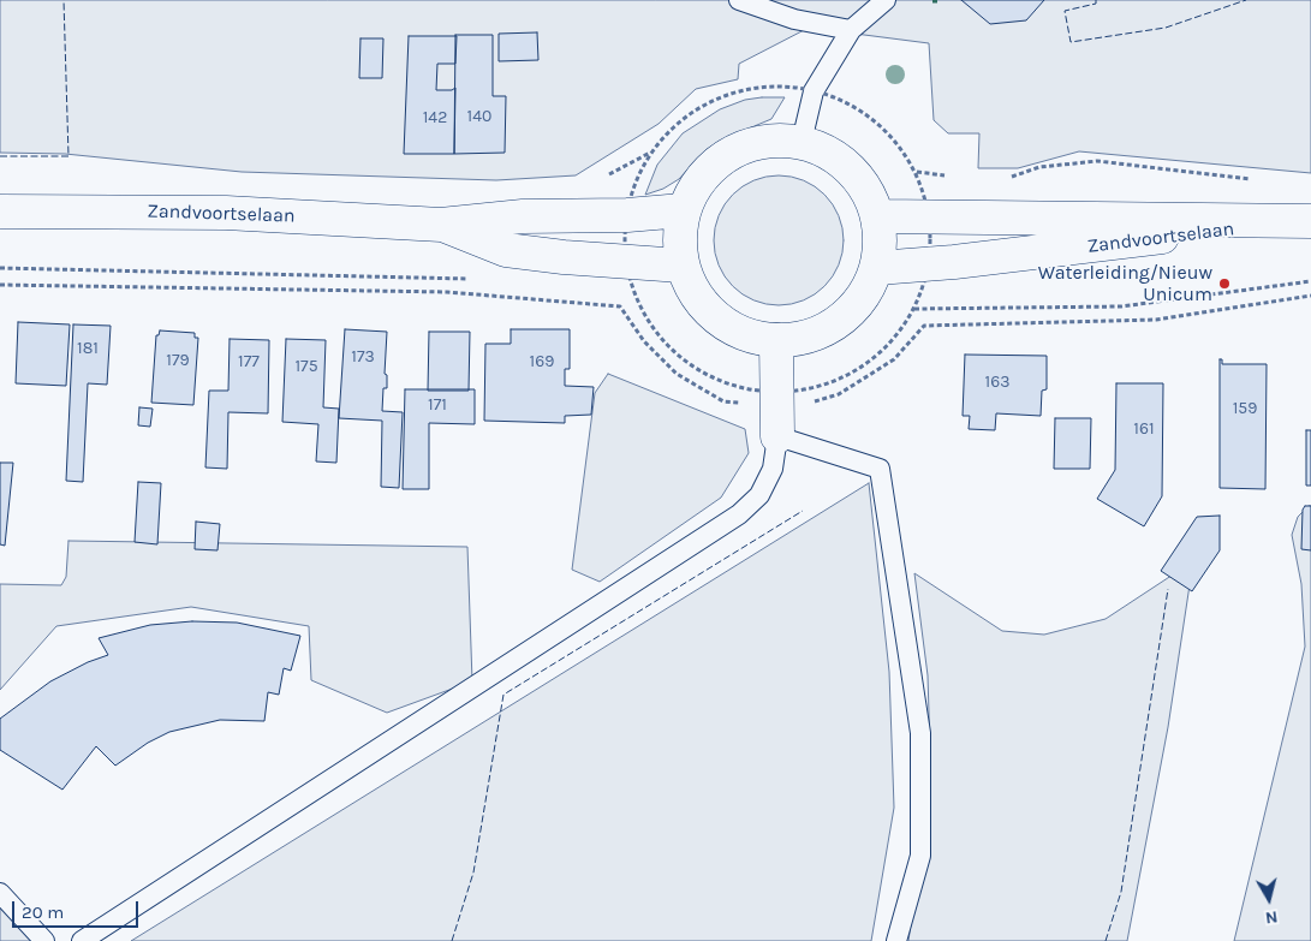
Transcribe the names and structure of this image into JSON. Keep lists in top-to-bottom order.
{
  "streets": {
    "main road": ["Zandvoortselaan"]
  },
  "places": ["Waterleiding/Nieuw Unicum"],
  "house_numbers": [
    "140",
    "142",
    "181",
    "173",
    "179",
    "177",
    "169",
    "175",
    "163",
    "171",
    "159",
    "161"
  ],
  "scale_bar": "20 m",
  "north": "bottom"
}
